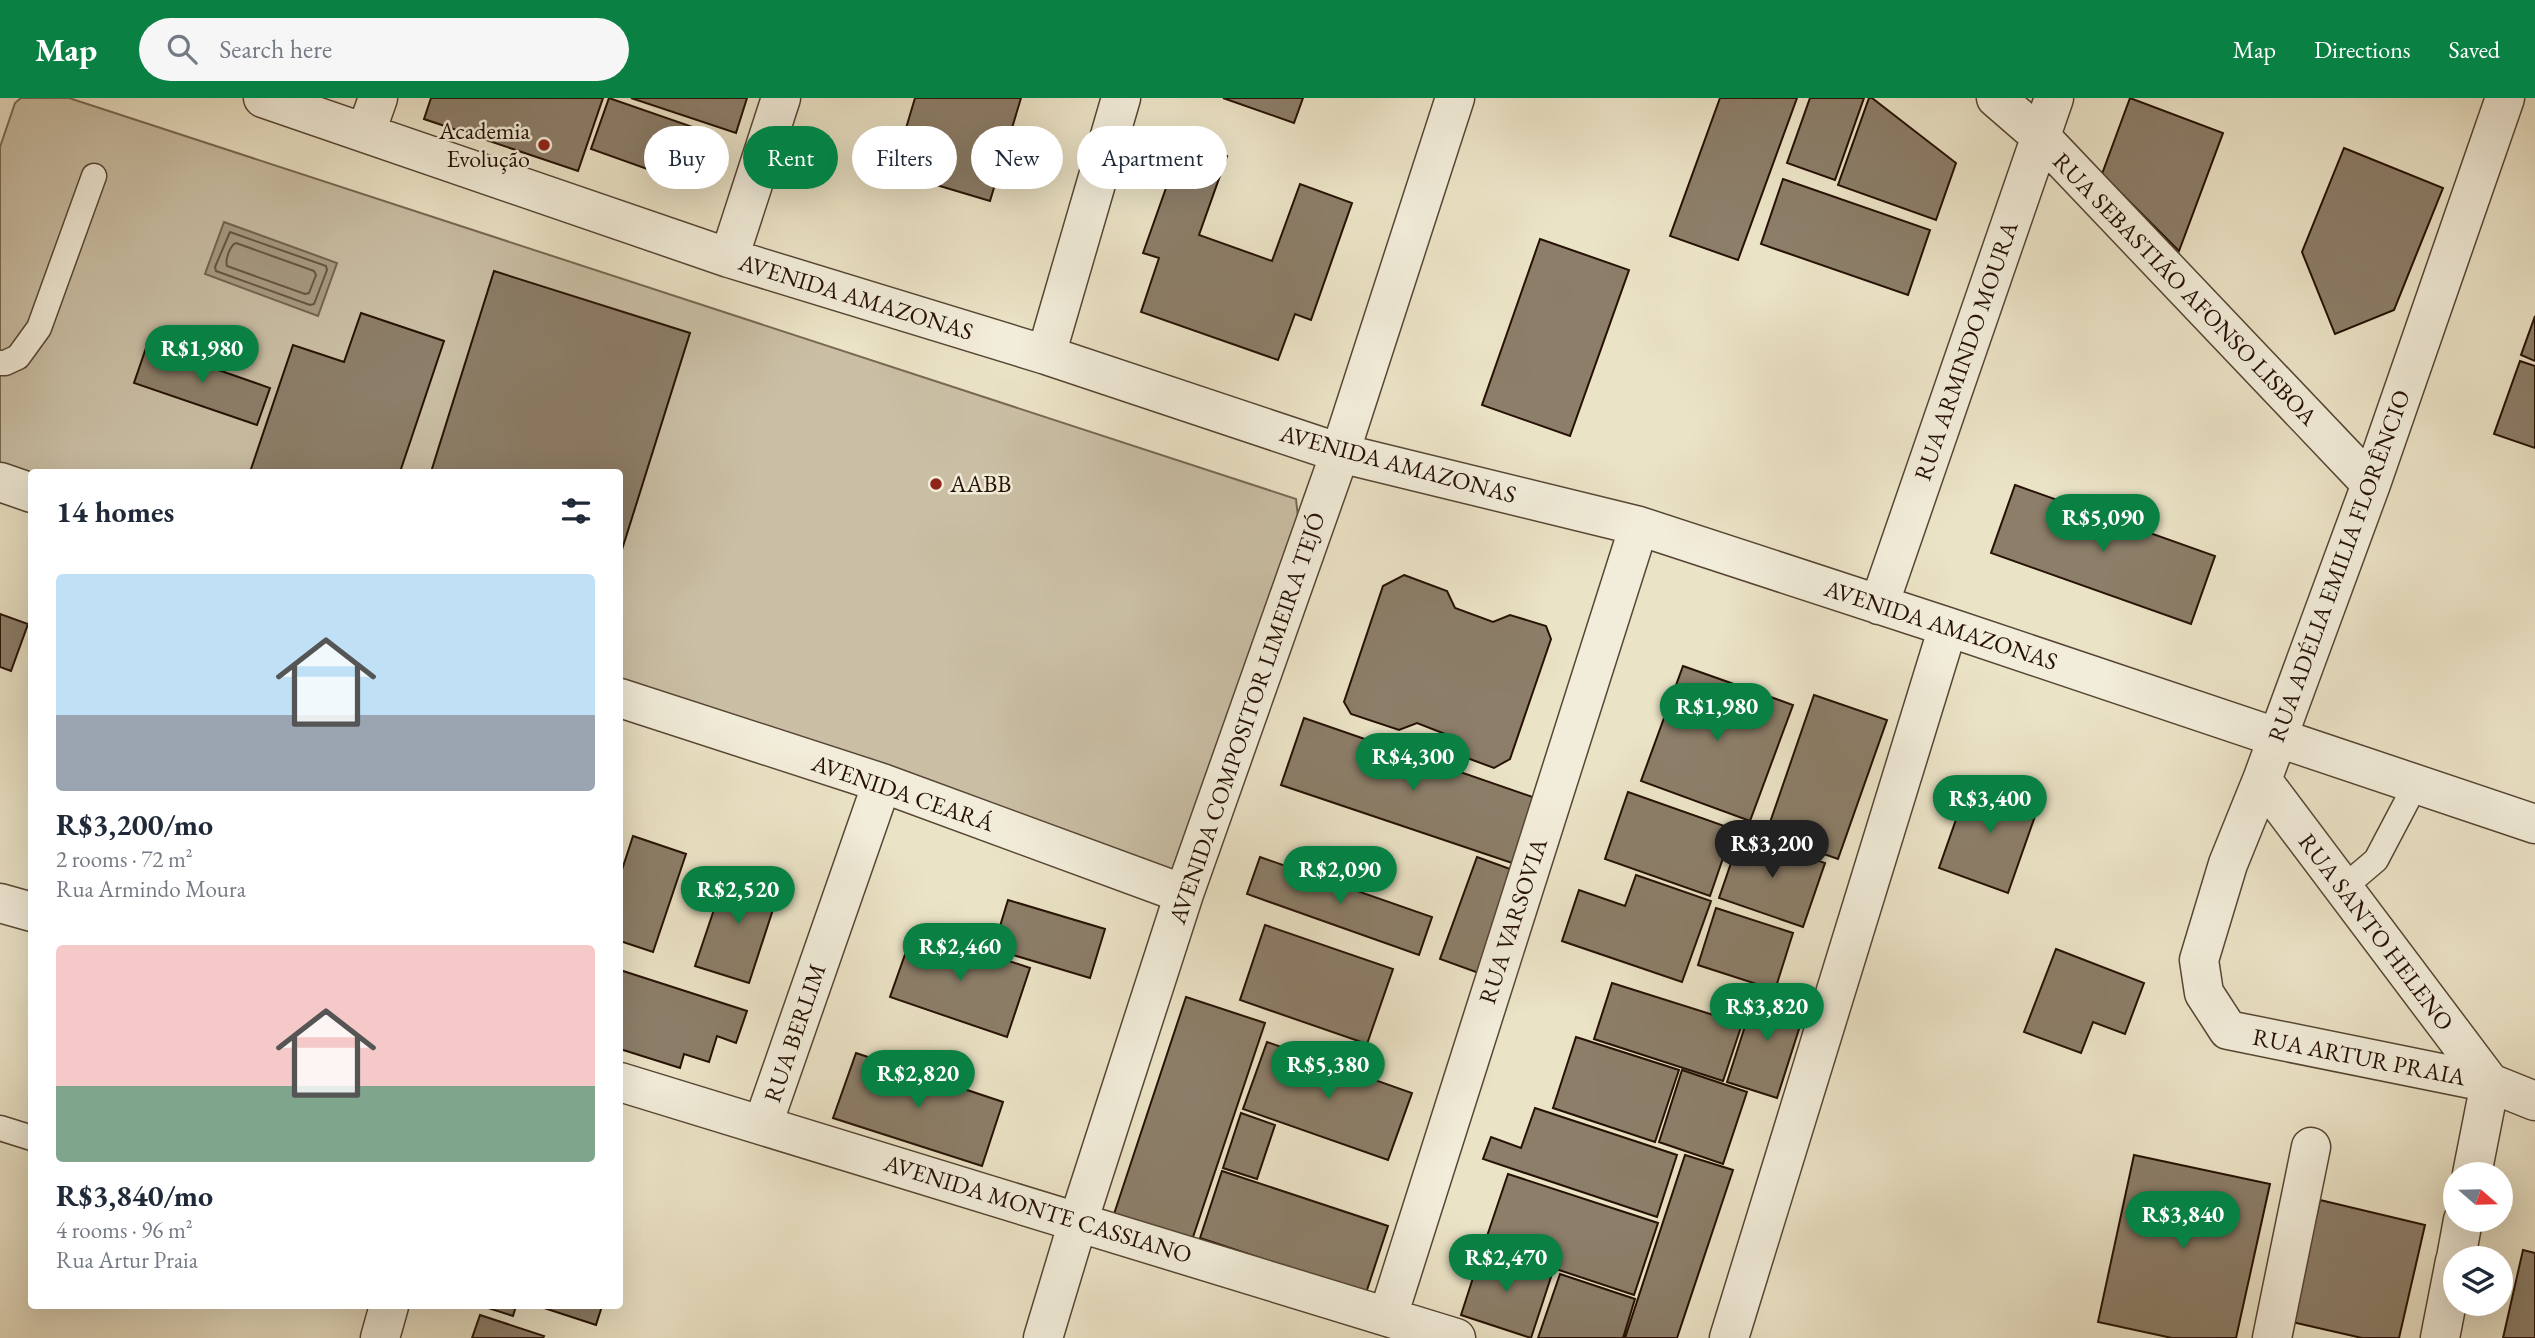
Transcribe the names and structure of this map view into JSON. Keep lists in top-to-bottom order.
{
  "streets": {
    "street": [
      "RUA SEBASTIÃO AFONSO LISBOA",
      "AVENIDA AMAZONAS",
      "RUA ARMINDO MOURA",
      "RUA ADÉLIA EMILIA FLORÊNCIO",
      "AVENIDA COMPOSITOR LIMEIRA TEJÓ",
      "AVENIDA CEARÁ",
      "RUA VARSOVIA",
      "RUA SANTO HELENO",
      "RUA BERLIM",
      "RUA ARTUR PRAIA",
      "AVENIDA MONTE CASSIANO"
    ]
  },
  "crossings": [
    ["RUA SEBASTIÃO AFONSO LISBOA", "RUA ARMINDO MOURA"],
    ["RUA SEBASTIÃO AFONSO LISBOA", "RUA ADÉLIA EMILIA FLORÊNCIO"],
    ["AVENIDA AMAZONAS", "RUA ARMINDO MOURA"],
    ["AVENIDA AMAZONAS", "RUA ADÉLIA EMILIA FLORÊNCIO"],
    ["AVENIDA AMAZONAS", "AVENIDA COMPOSITOR LIMEIRA TEJÓ"],
    ["AVENIDA AMAZONAS", "RUA VARSOVIA"],
    ["RUA ADÉLIA EMILIA FLORÊNCIO", "RUA SANTO HELENO"],
    ["RUA ADÉLIA EMILIA FLORÊNCIO", "RUA ARTUR PRAIA"],
    ["AVENIDA COMPOSITOR LIMEIRA TEJÓ", "AVENIDA CEARÁ"],
    ["AVENIDA COMPOSITOR LIMEIRA TEJÓ", "AVENIDA MONTE CASSIANO"],
    ["AVENIDA CEARÁ", "RUA BERLIM"],
    ["RUA VARSOVIA", "AVENIDA MONTE CASSIANO"],
    ["RUA SANTO HELENO", "RUA ARTUR PRAIA"],
    ["RUA BERLIM", "AVENIDA MONTE CASSIANO"]
  ],
  "places": ["Academia Evolução", "AABB"],
  "north": "right",
  "page": {
    "header": "Map",
    "search": "Search here",
    "nav": ["Map", "Directions", "Saved"],
    "chip": [
      "Buy",
      "Rent",
      "Filters",
      "New",
      "Apartment"
    ],
    "price": [
      "R$1,980",
      "R$5,090",
      "R$1,980",
      "R$4,300",
      "R$3,400",
      "R$3,200",
      "R$2,090",
      "R$2,520",
      "R$2,460",
      "R$3,820",
      "R$5,380",
      "R$2,820",
      "R$3,840",
      "R$2,470"
    ],
    "heading": "14 homes",
    "list": [
      {
        "name": "R$3,200/mo",
        "note": "2 rooms · 72 m² · Rua Armindo Moura"
      },
      {
        "name": "R$3,840/mo",
        "note": "4 rooms · 96 m² · Rua Artur Praia"
      }
    ]
  }
}
